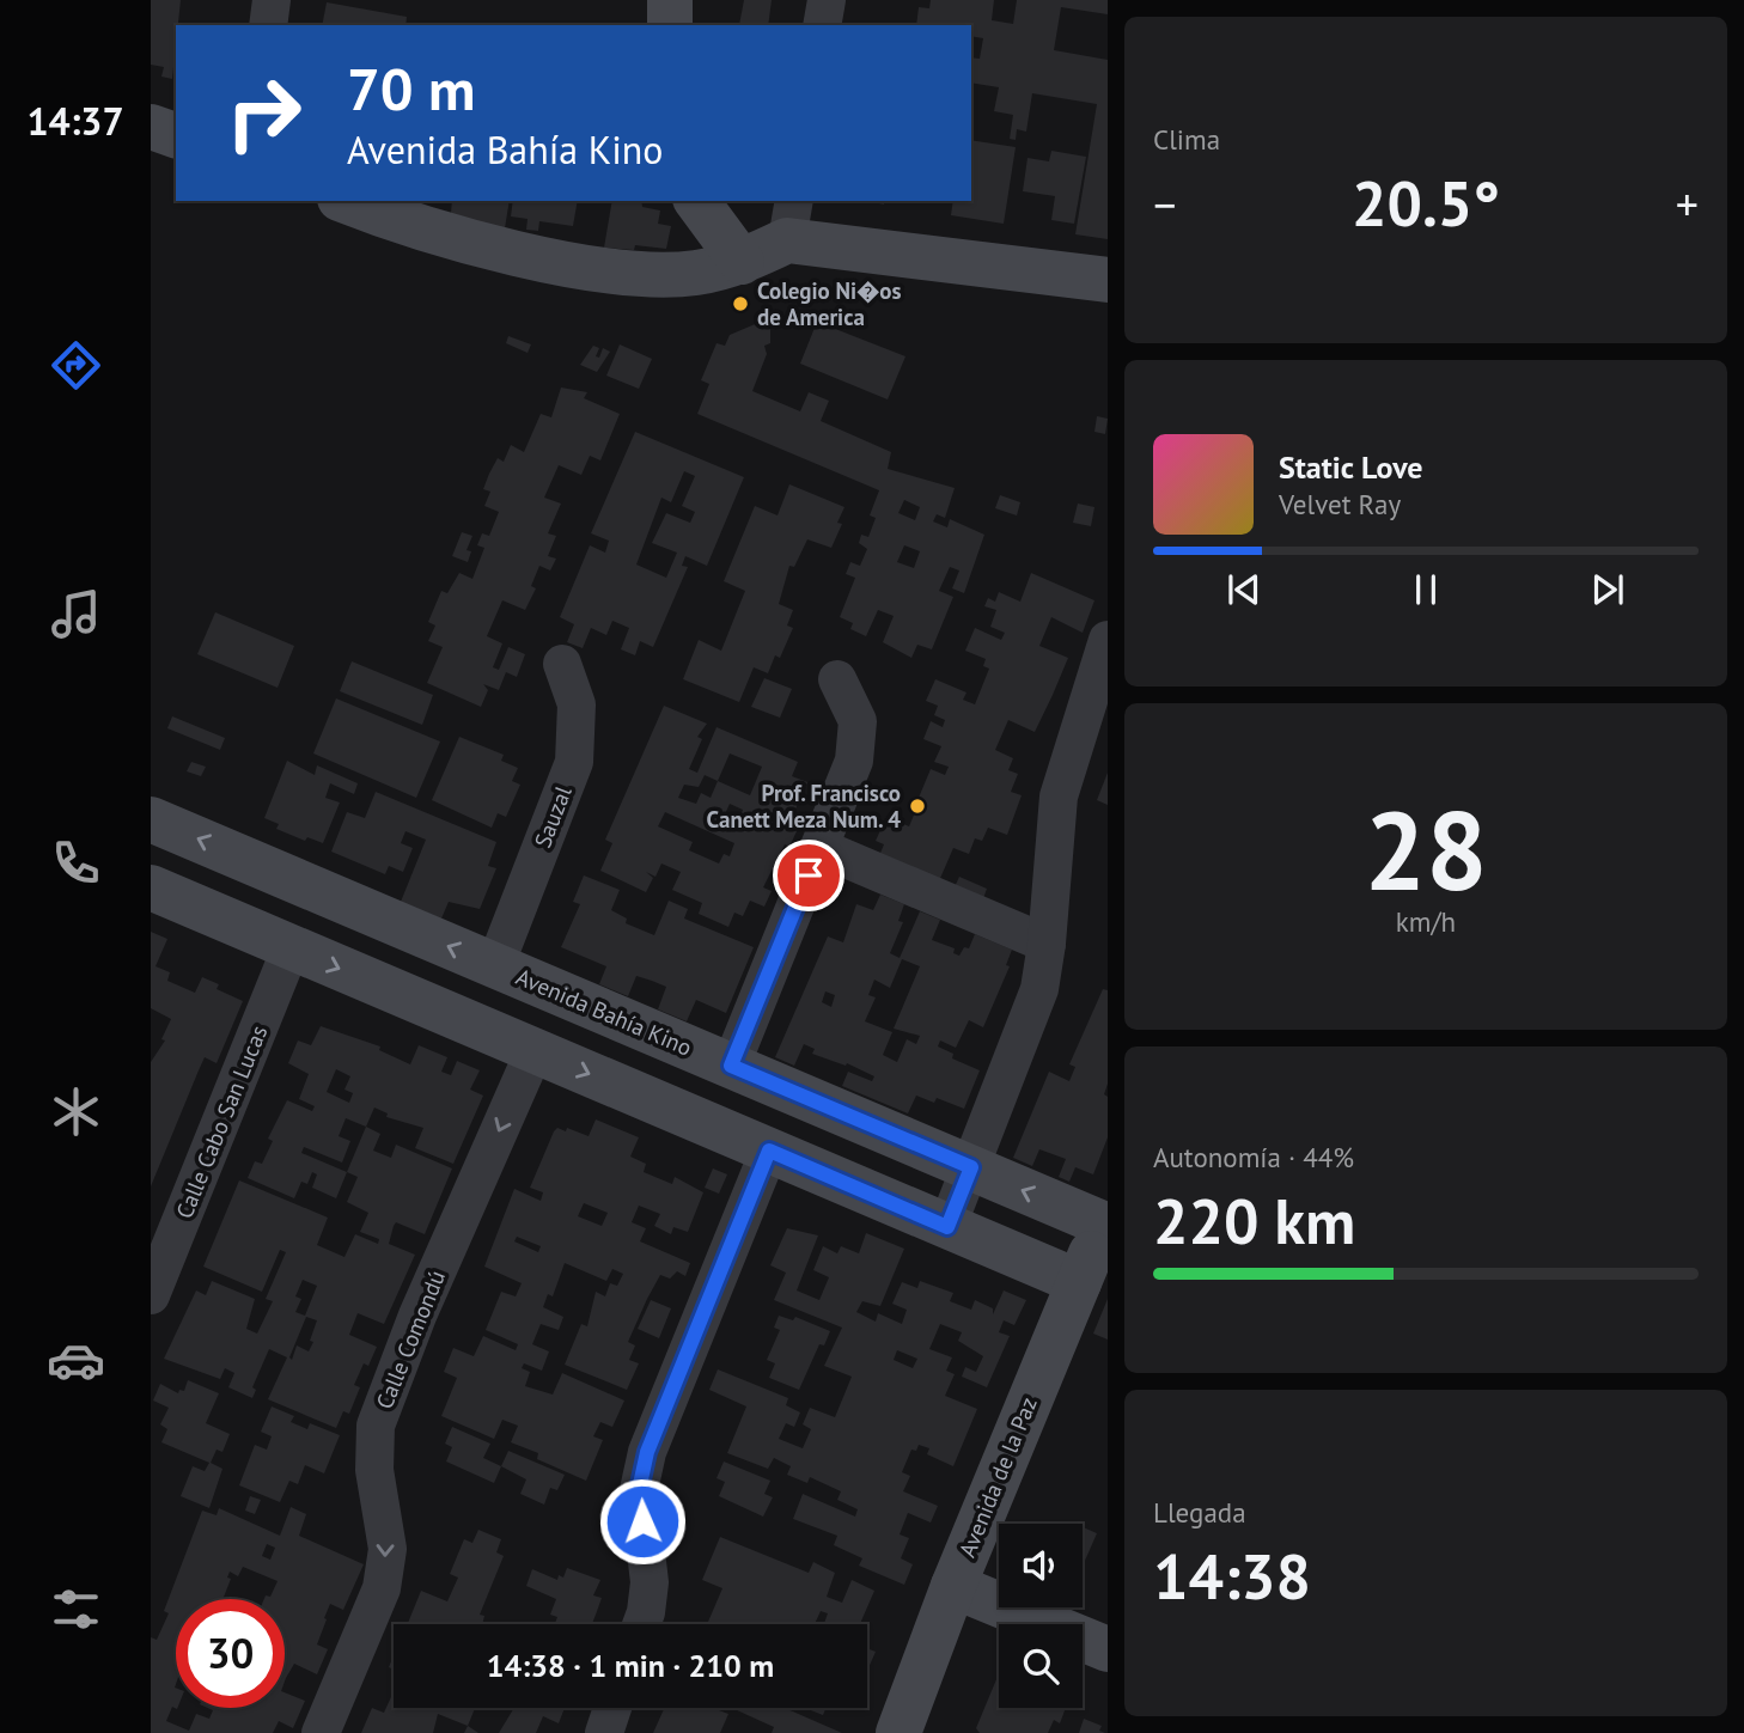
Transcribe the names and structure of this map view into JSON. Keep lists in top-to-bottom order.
{
  "streets": {
    "street": [
      "Sauzal",
      "Avenida Bahía Kino",
      "Calle Cabo San Lucas",
      "Calle Comondú",
      "Avenida de la Paz"
    ]
  },
  "crossings": [
    ["Sauzal", "Avenida Bahía Kino"],
    ["Avenida Bahía Kino", "Avenida de la Paz"]
  ],
  "places": ["Colegio Ni�os de America", "Prof. Francisco Canett Meza Num. 4"],
  "page": {
    "tabs": "14:37",
    "tile": [
      "Clima",
      ["28", "km/h"],
      ["Autonomía · 44%", "220 km"],
      ["Llegada", "14:38"]
    ],
    "turn": ["70 m", "Avenida Bahía Kino"],
    "heat": ["−", "20.5°", "+"],
    "song": ["Static Love", "Velvet Ray"],
    "limit": "30",
    "trip": "14:38 · 1 min · 210 m"
  }
}
